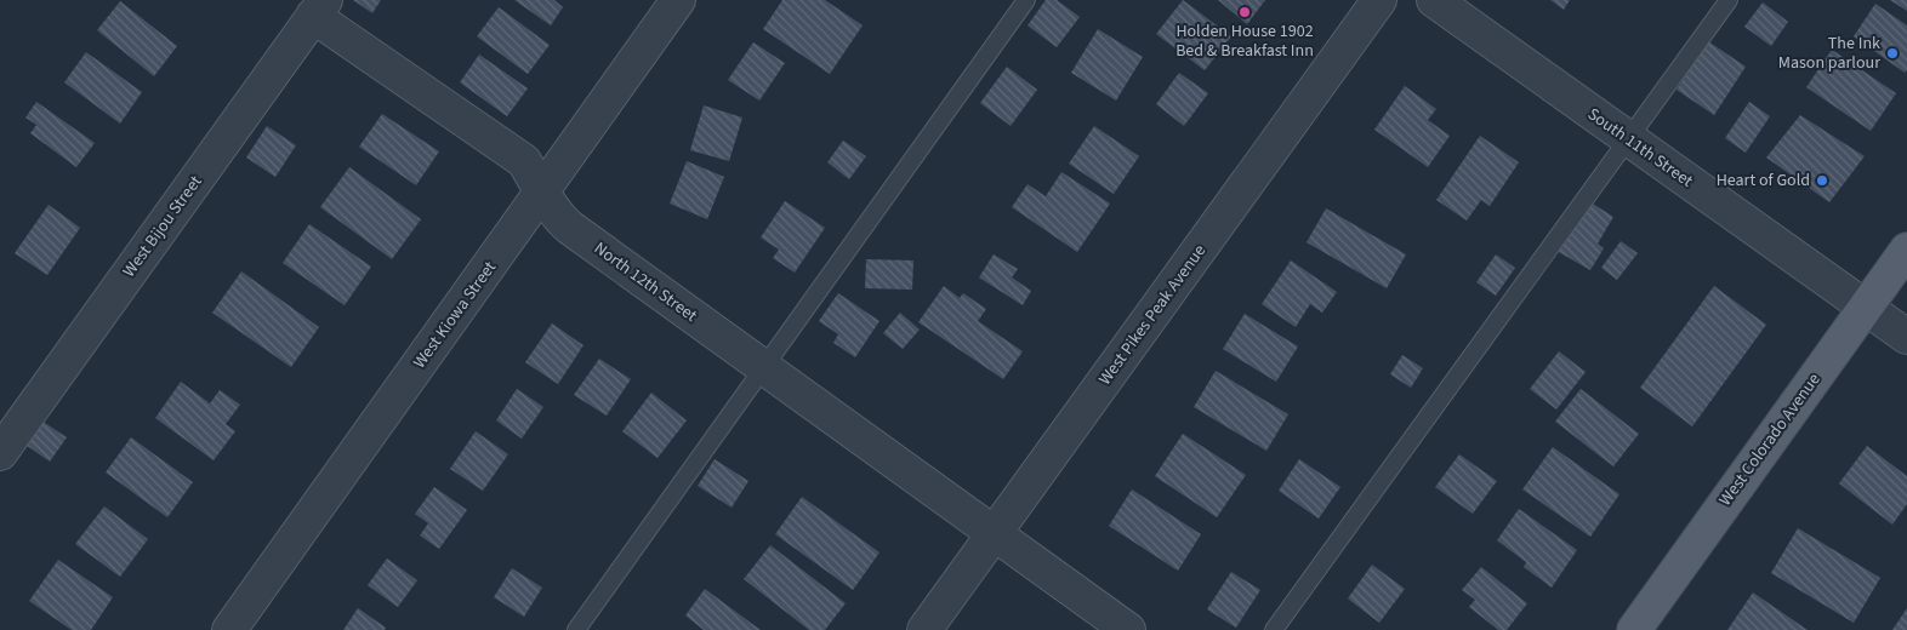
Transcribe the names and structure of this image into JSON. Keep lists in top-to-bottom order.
{
  "streets": {
    "main road": ["West Colorado Avenue"],
    "street": [
      "South 11th Street",
      "West Bijou Street",
      "North 12th Street",
      "West Kiowa Street",
      "West Pikes Peak Avenue"
    ]
  },
  "crossings": [
    ["South 11th Street", "West Colorado Avenue"],
    ["West Bijou Street", "North 12th Street"],
    ["North 12th Street", "West Kiowa Street"],
    ["North 12th Street", "West Pikes Peak Avenue"]
  ],
  "places": ["Holden House 1902 Bed & Breakfast Inn", "The Ink Mason parlour", "Heart of Gold"]
}
